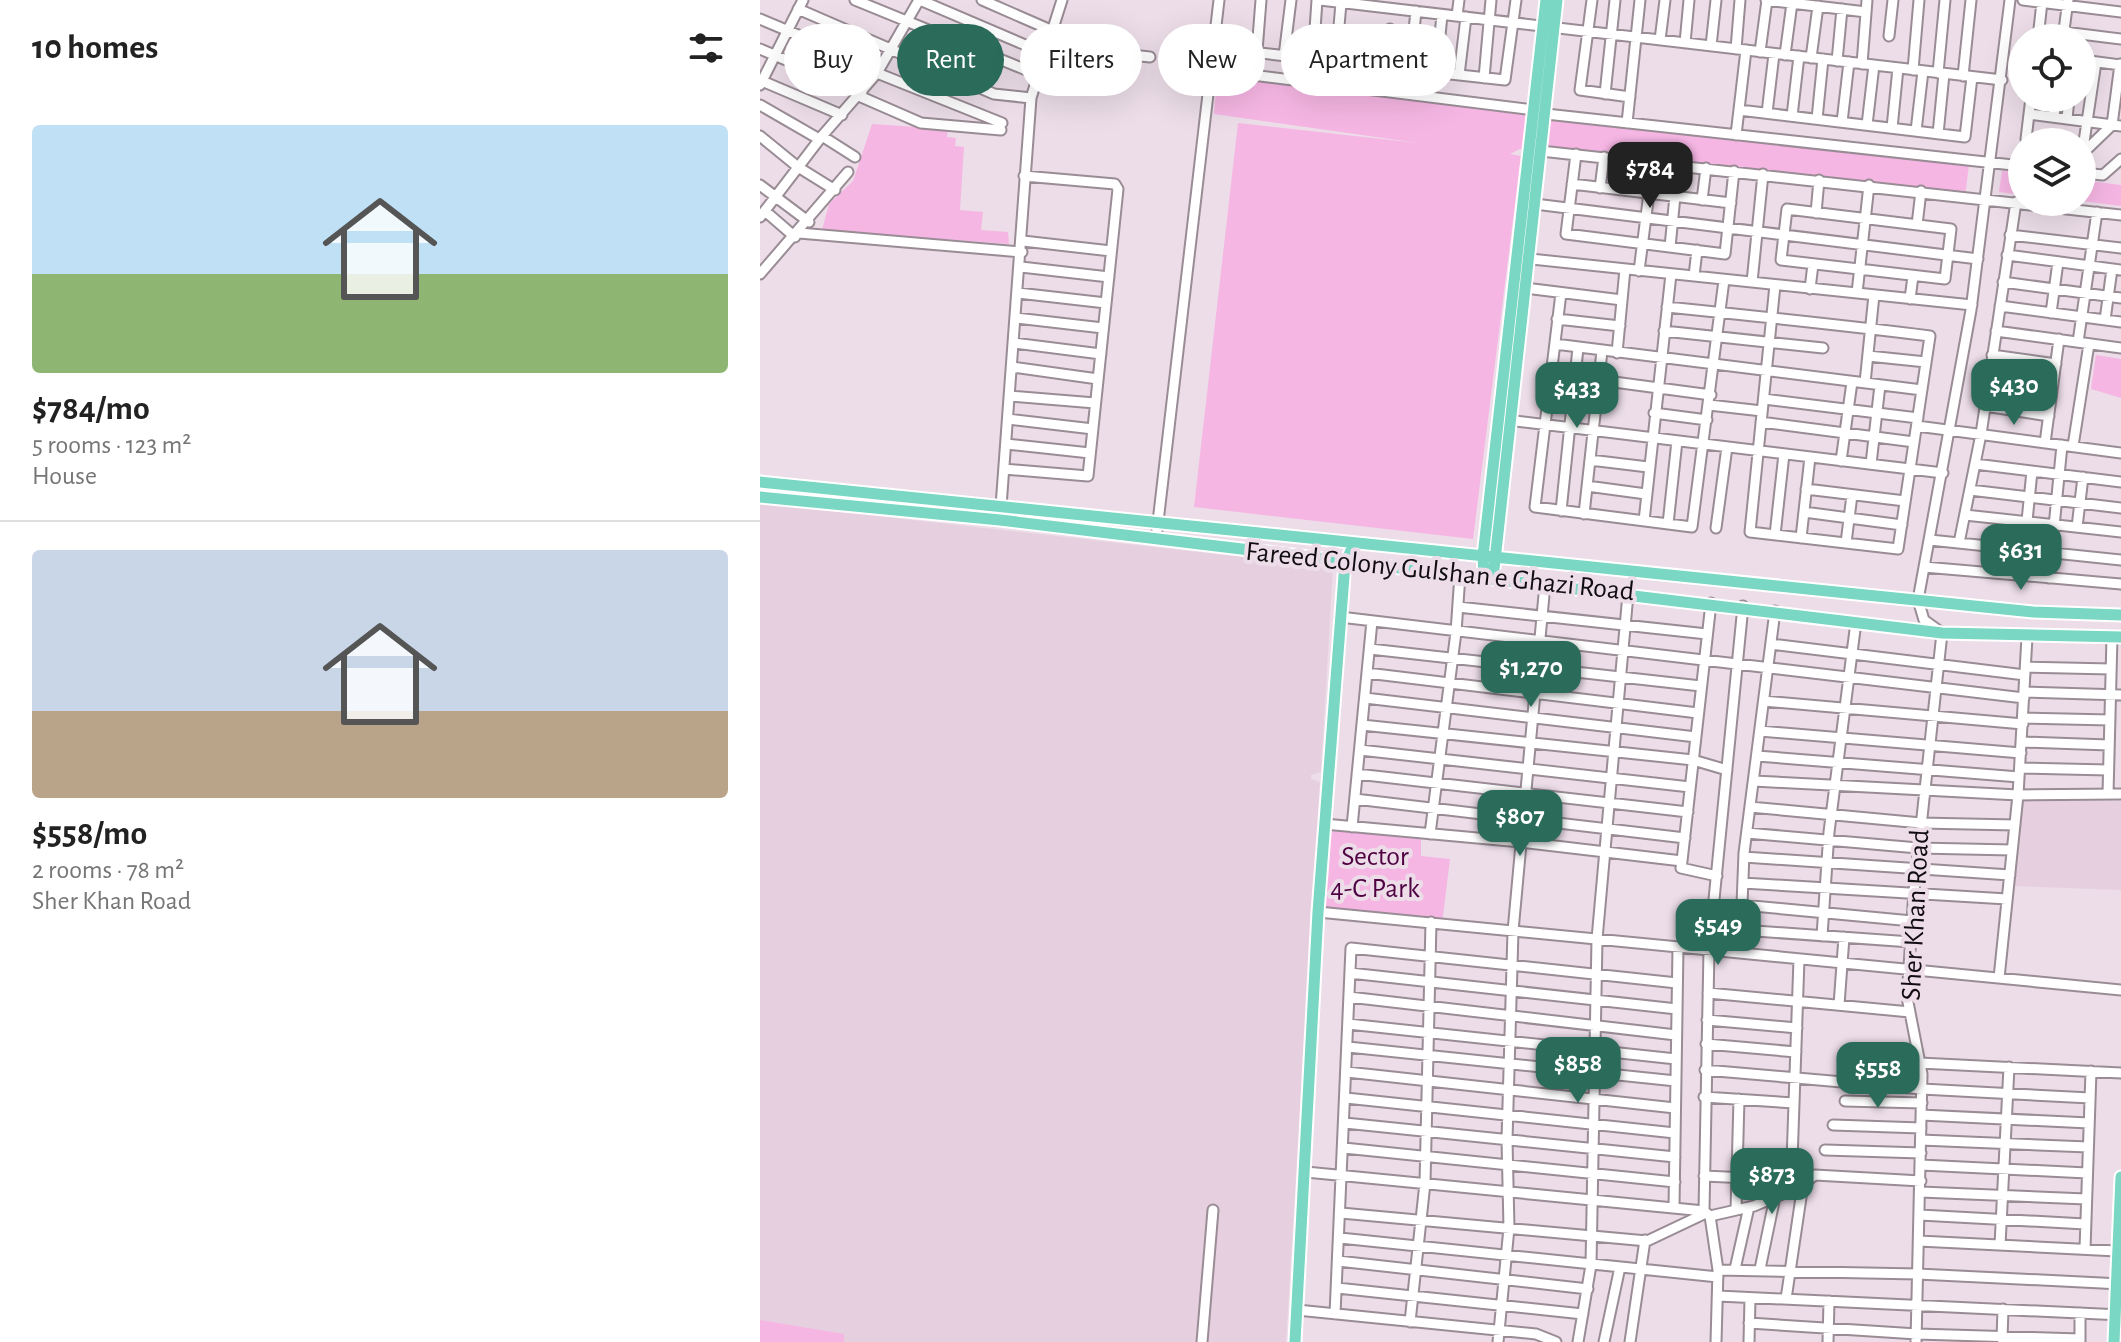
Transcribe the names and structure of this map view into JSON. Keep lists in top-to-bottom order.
{
  "streets": {
    "main road": ["Fareed Colony Gulshan e Ghazi Road"],
    "street": ["Sher Khan Road"]
  },
  "crossings": [
    ["Fareed Colony Gulshan e Ghazi Road", "Sher Khan Road"]
  ],
  "parks": ["Sector 4-C Park"],
  "page": {
    "heading": "10 homes",
    "chip": [
      "Buy",
      "Rent",
      "Filters",
      "New",
      "Apartment"
    ],
    "list": [
      {
        "name": "$784/mo",
        "note": "5 rooms · 123 m² · House"
      },
      {
        "name": "$558/mo",
        "note": "2 rooms · 78 m² · Sher Khan Road"
      }
    ],
    "price": [
      "$784",
      "$430",
      "$433",
      "$631",
      "$1,270",
      "$807",
      "$549",
      "$858",
      "$558",
      "$873"
    ]
  }
}
